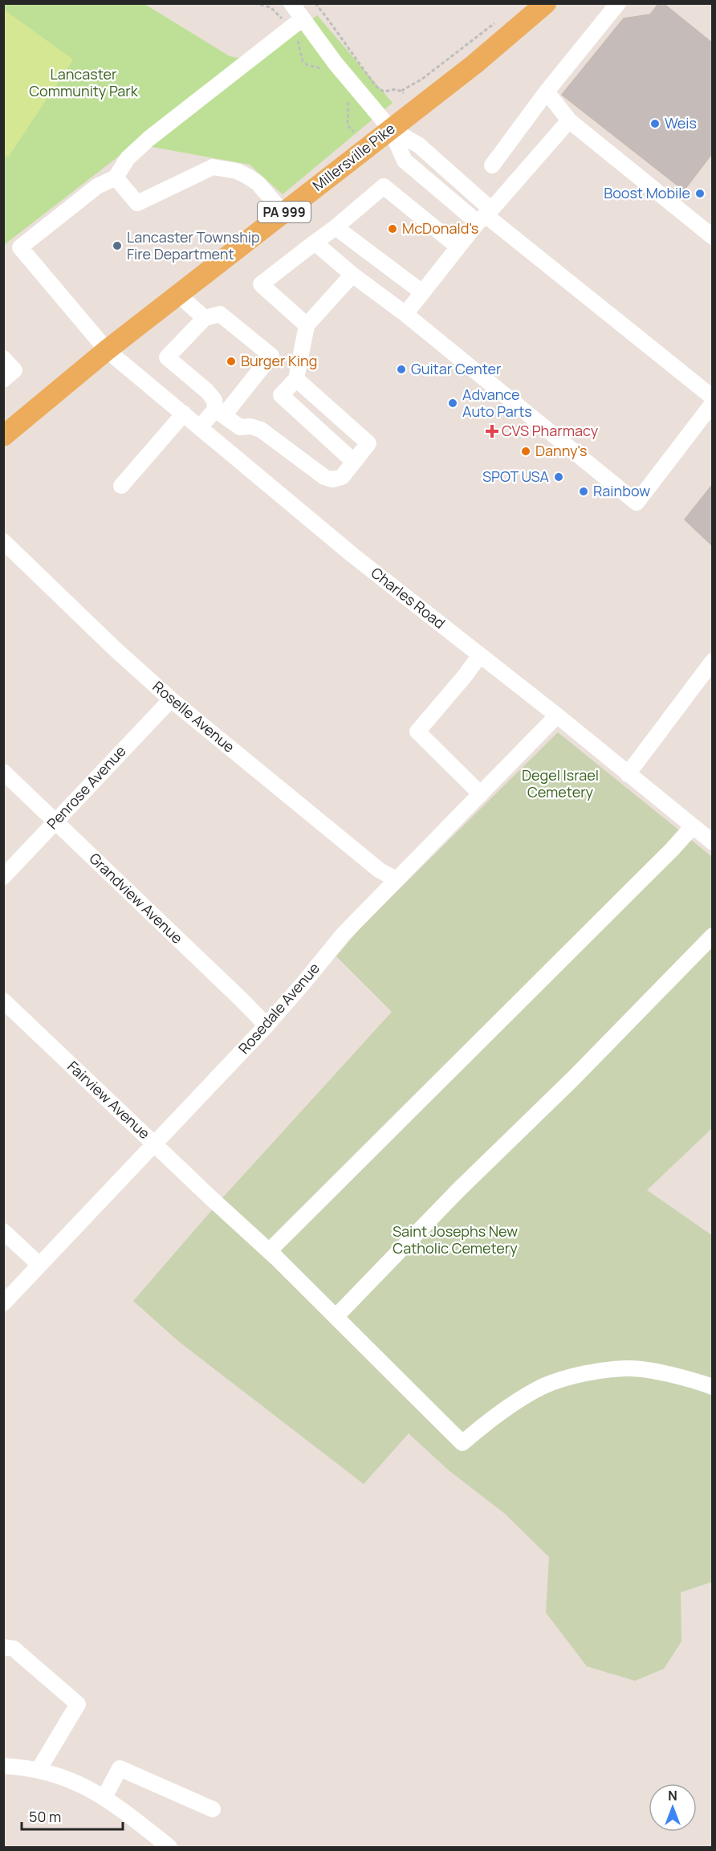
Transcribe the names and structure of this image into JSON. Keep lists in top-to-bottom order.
{
  "streets": {
    "main road": ["Millersville Pike", "PA 999"],
    "street": [
      "Charles Road",
      "Roselle Avenue",
      "Penrose Avenue",
      "Grandview Avenue",
      "Rosedale Avenue",
      "Fairview Avenue"
    ]
  },
  "crossings": [
    ["Millersville Pike", "Charles Road"],
    ["Charles Road", "Rosedale Avenue"],
    ["Roselle Avenue", "Penrose Avenue"],
    ["Roselle Avenue", "Rosedale Avenue"],
    ["Penrose Avenue", "Grandview Avenue"],
    ["Grandview Avenue", "Rosedale Avenue"],
    ["Rosedale Avenue", "Fairview Avenue"]
  ],
  "parks": ["Lancaster Community Park", "Degel Israel Cemetery", "Saint Josephs New Catholic Cemetery"],
  "places": {
    "other": [
      "Weis",
      "Boost Mobile",
      "McDonald's",
      "Lancaster Township Fire Department",
      "Burger King",
      "Guitar Center",
      "Advance Auto Parts",
      "Danny's",
      "SPOT USA",
      "Rainbow"
    ],
    "health": ["CVS Pharmacy"]
  },
  "scale_bar": "50 m",
  "north": "top"
}
